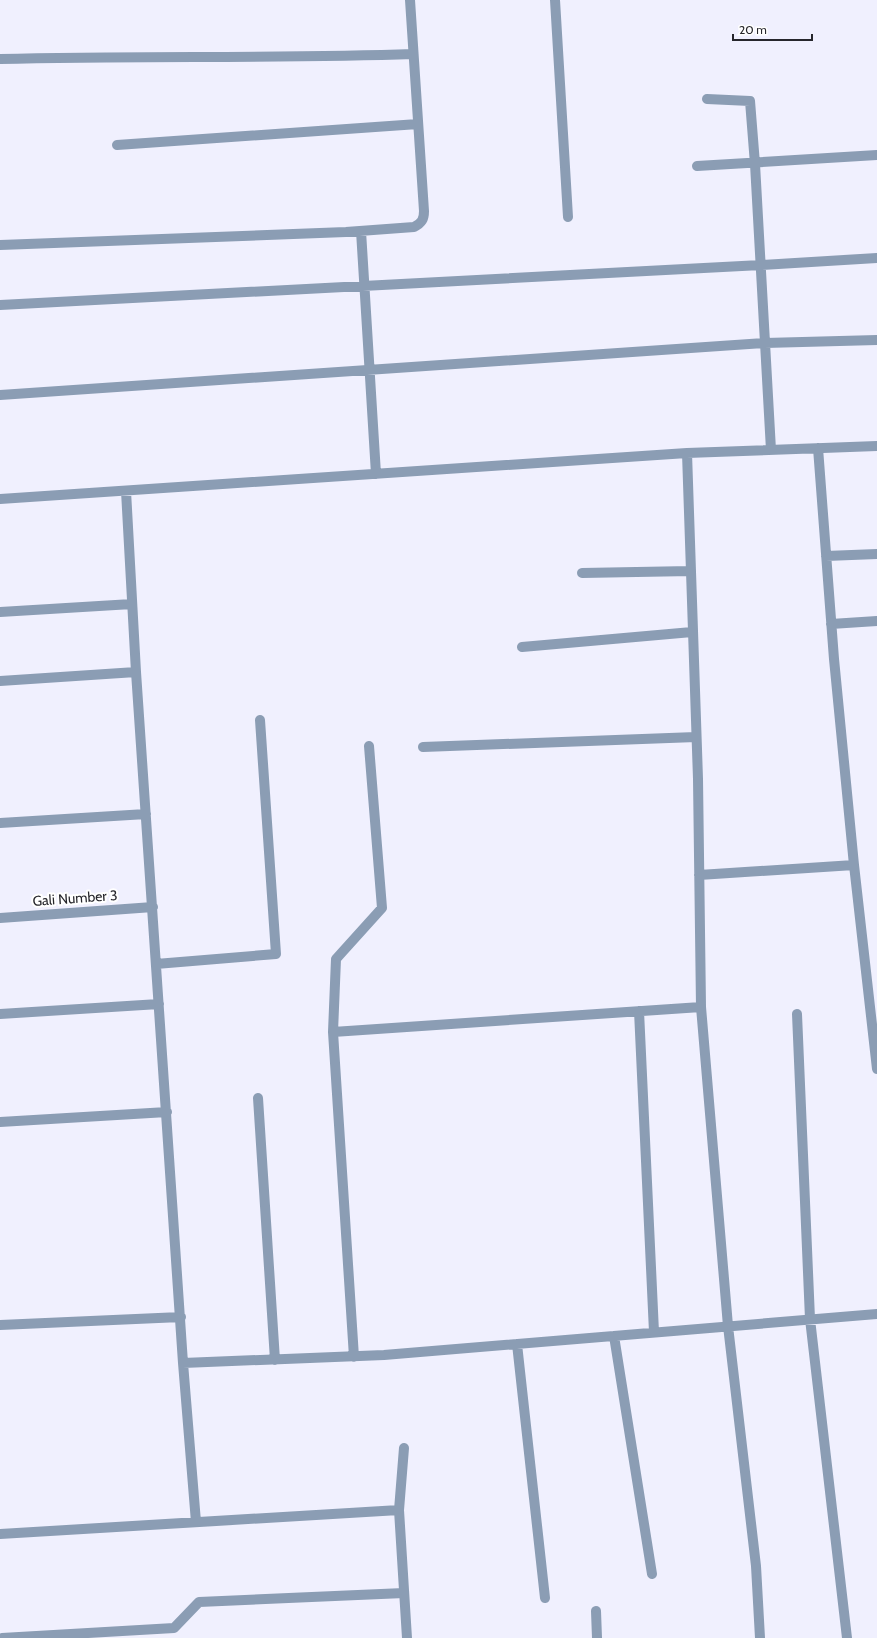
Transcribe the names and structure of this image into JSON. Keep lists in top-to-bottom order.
{
  "streets": {
    "street": ["Gali Number 3"]
  },
  "scale_bar": "20 m"
}
